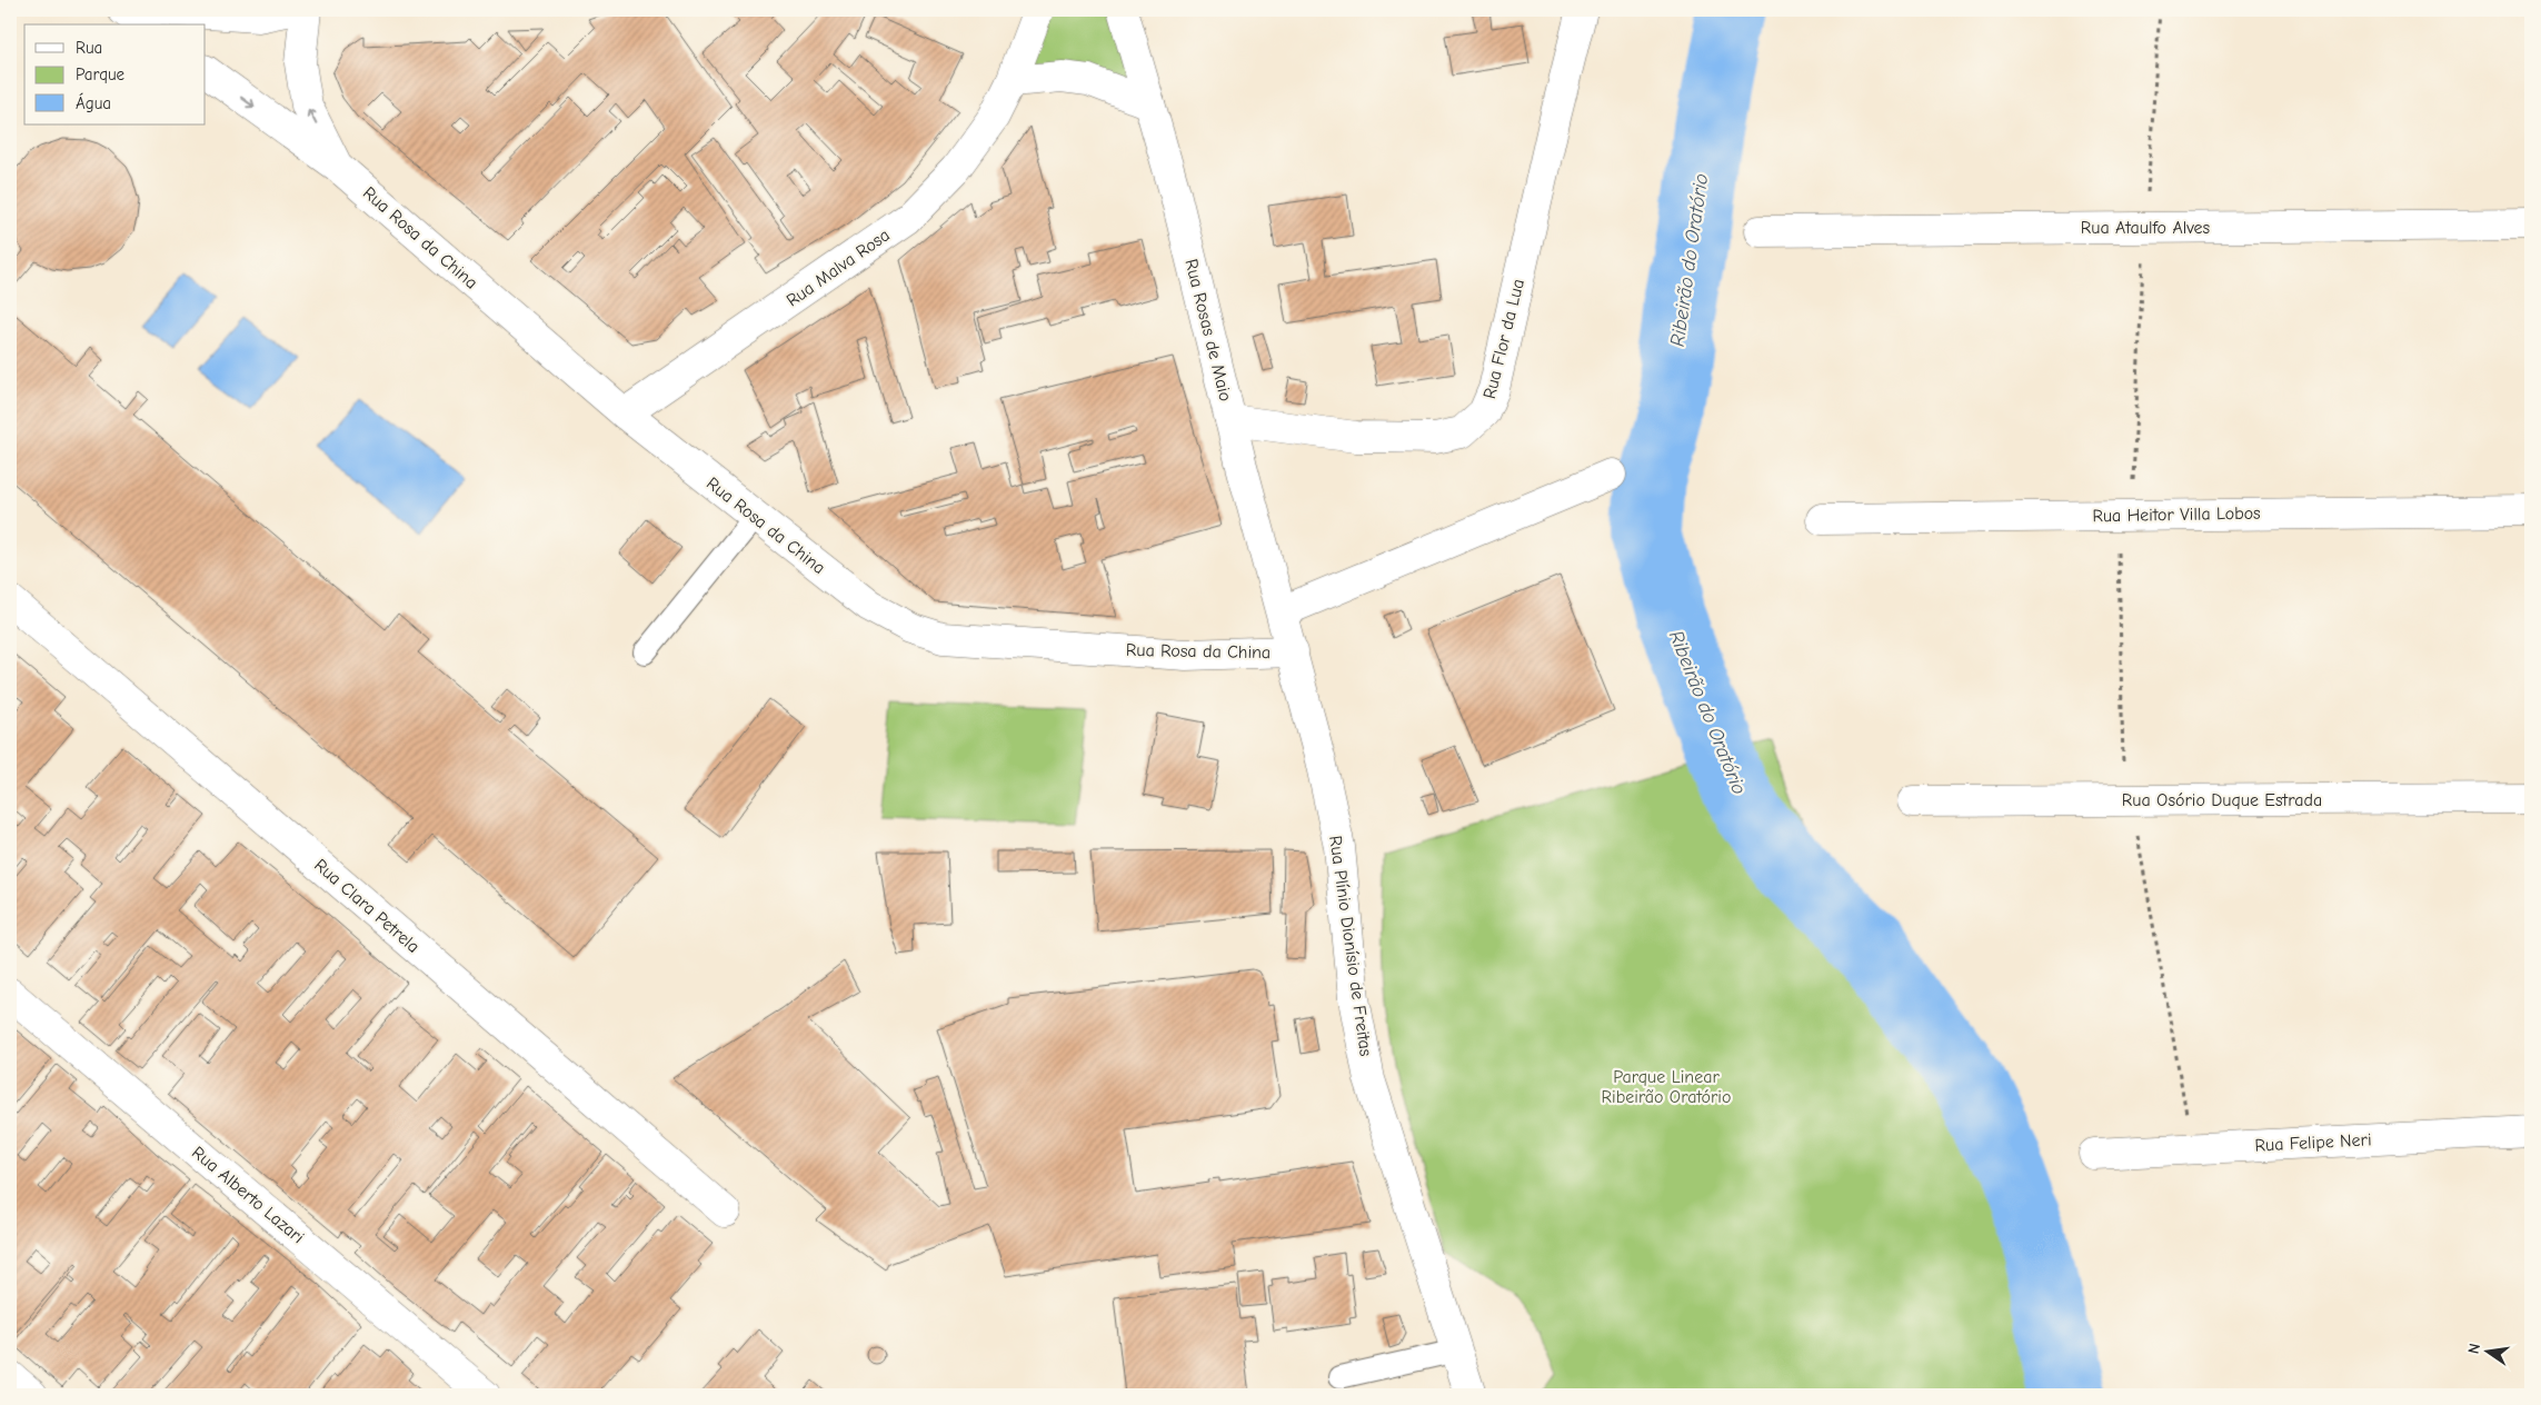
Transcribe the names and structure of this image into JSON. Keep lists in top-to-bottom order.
{
  "streets": {
    "street": [
      "Rua Ataulfo Alves",
      "Rua Rosa da China",
      "Rua Malva Rosa",
      "Rua Rosas de Maio",
      "Rua Flor da Lua",
      "Rua Heitor Villa Lobos",
      "Rua Osório Duque Estrada",
      "Rua Clara Petrela",
      "Rua Plínio Dionísio de Freitas",
      "Rua Felipe Neri",
      "Rua Alberto Lazari"
    ]
  },
  "crossings": [
    ["Rua Rosa da China", "Rua Malva Rosa"],
    ["Rua Rosa da China", "Rua Rosas de Maio"],
    ["Rua Rosa da China", "Rua Plínio Dionísio de Freitas"],
    ["Rua Rosas de Maio", "Rua Flor da Lua"],
    ["Rua Rosas de Maio", "Rua Plínio Dionísio de Freitas"]
  ],
  "water": ["Ribeirão do Oratório"],
  "parks": ["Parque Linear Ribeirão Oratório"],
  "legend": ["Rua", "Parque", "Água"],
  "north": "left"
}
